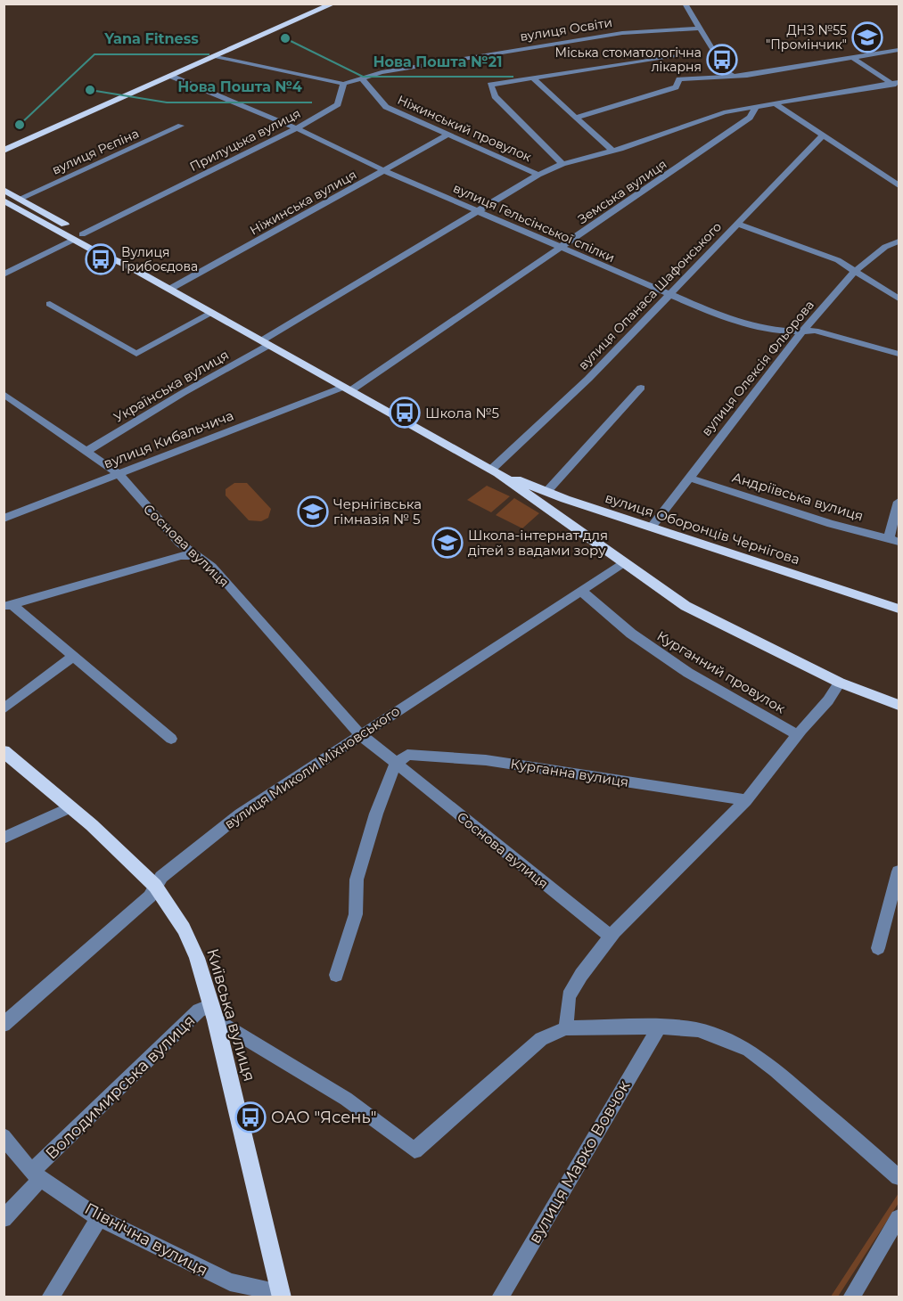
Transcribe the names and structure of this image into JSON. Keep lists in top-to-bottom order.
{
  "streets": {
    "main road": ["вулиця Оборонців Чернігова", "Київська вулиця"],
    "street": [
      "вулиця Освіти",
      "Ніжинський провулок",
      "Прилуцька вулиця",
      "вулиця Рєпіна",
      "Земська вулиця",
      "Ніжинська вулиця",
      "вулиця Гельсінської спілки",
      "вулиця Опанаса Шафонського",
      "вулиця Олексія Фльорова",
      "Українська вулиця",
      "вулиця Кибальчича",
      "Андріївська вулиця",
      "Соснова вулиця",
      "Курганний провулок",
      "вулиця Миколи Міхновського",
      "Курганна вулиця",
      "Володимирська вулиця",
      "вулиця Марко Вовчок",
      "Північна вулиця"
    ]
  },
  "crossings": [
    ["вулиця Освіти", "Ніжинський провулок"],
    ["вулиця Освіти", "Прилуцька вулиця"],
    ["Ніжинський провулок", "Ніжинська вулиця"],
    ["Ніжинський провулок", "Українська вулиця"],
    ["Прилуцька вулиця", "вулиця Гельсінської спілки"],
    ["Земська вулиця", "вулиця Гельсінської спілки"],
    ["Земська вулиця", "Українська вулиця"],
    ["Земська вулиця", "вулиця Кибальчича"],
    ["Ніжинська вулиця", "вулиця Гельсінської спілки"],
    ["вулиця Гельсінської спілки", "вулиця Опанаса Шафонського"],
    ["вулиця Гельсінської спілки", "вулиця Олексія Фльорова"],
    ["вулиця Гельсінської спілки", "Українська вулиця"],
    ["вулиця Опанаса Шафонського", "вулиця Оборонців Чернігова"],
    ["вулиця Олексія Фльорова", "Андріївська вулиця"],
    ["вулиця Олексія Фльорова", "вулиця Оборонців Чернігова"],
    ["Українська вулиця", "Соснова вулиця"],
    ["вулиця Кибальчича", "Соснова вулиця"],
    ["Соснова вулиця", "вулиця Миколи Міхновського"],
    ["Соснова вулиця", "Курганна вулиця"],
    ["Курганний провулок", "вулиця Миколи Міхновського"],
    ["вулиця Миколи Міхновського", "Київська вулиця"],
    ["Київська вулиця", "Володимирська вулиця"],
    ["Київська вулиця", "Північна вулиця"],
    ["Володимирська вулиця", "Північна вулиця"]
  ],
  "places": {
    "school or university": ["ДНЗ №55 \"Промінчик\"", "Чернігівська гімназія № 5", "Школа-інтернат для дітей з вадами зору"],
    "other": ["Нова Пошта №21", "Нова Пошта №4", "Yana Fitness"],
    "bus stop": [
      "Міська стоматологічна лікарня",
      "Вулиця Грибоєдова",
      "Школа №5",
      "ОАО \"Ясень\""
    ]
  }
}
